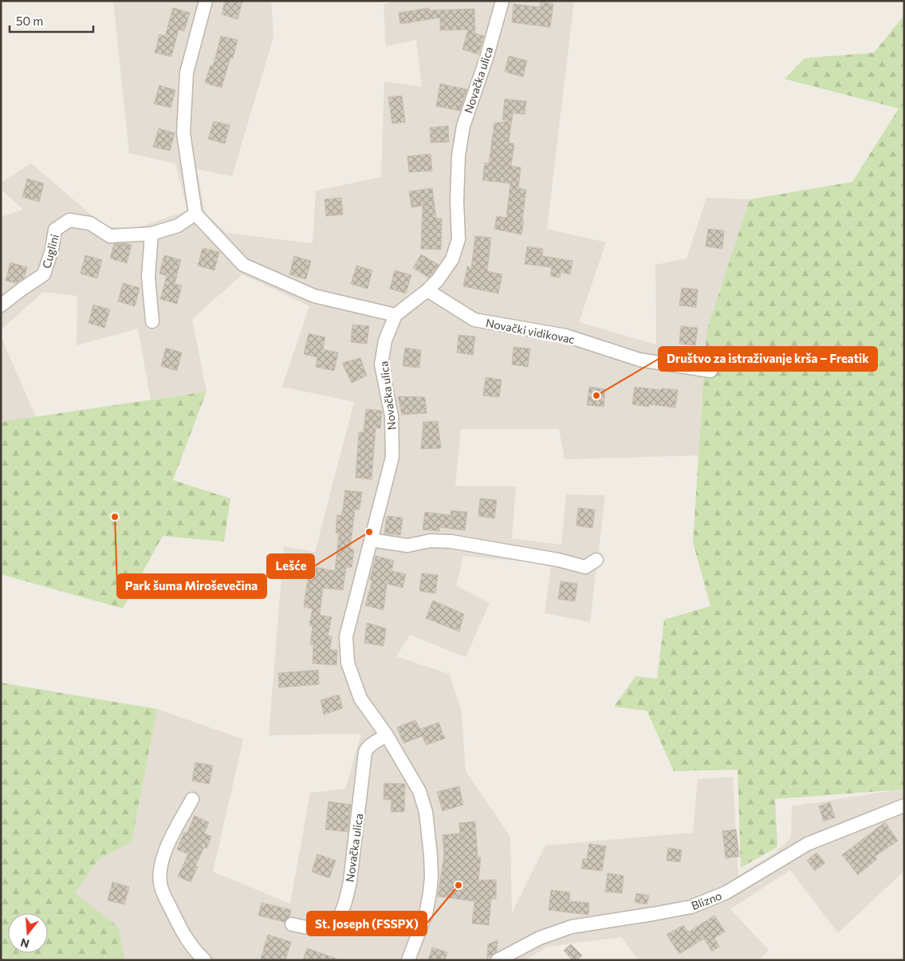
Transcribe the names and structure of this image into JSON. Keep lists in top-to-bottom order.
{
  "streets": {
    "street": [
      "Novačka ulica",
      "Cuglini",
      "Novački vidikovac",
      "Blizno"
    ]
  },
  "crossings": [
    ["Novačka ulica", "Novački vidikovac"]
  ],
  "places": [
    "Društvo za istraživanje krša – Freatik",
    "Park šuma Miroševečina",
    "Lešće",
    "St. Joseph (FSSPX)"
  ],
  "scale_bar": "50 m",
  "north": "bottom"
}
